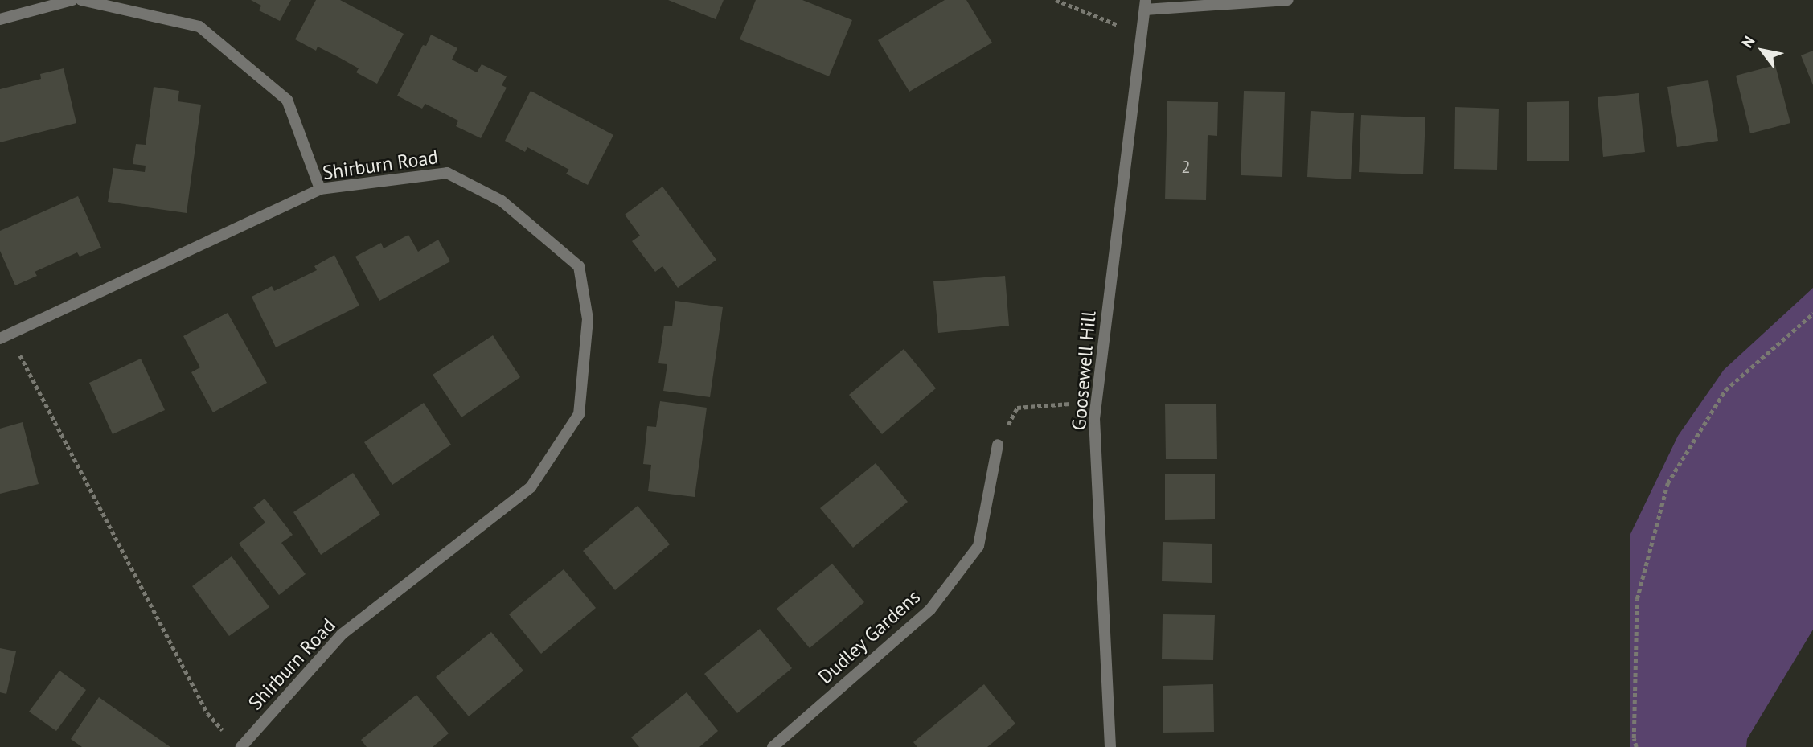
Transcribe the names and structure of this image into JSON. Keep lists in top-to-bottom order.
{
  "streets": {
    "street": ["Shirburn Road", "Goosewell Hill", "Dudley Gardens"]
  },
  "house_numbers": ["2"],
  "north": "top left"
}
